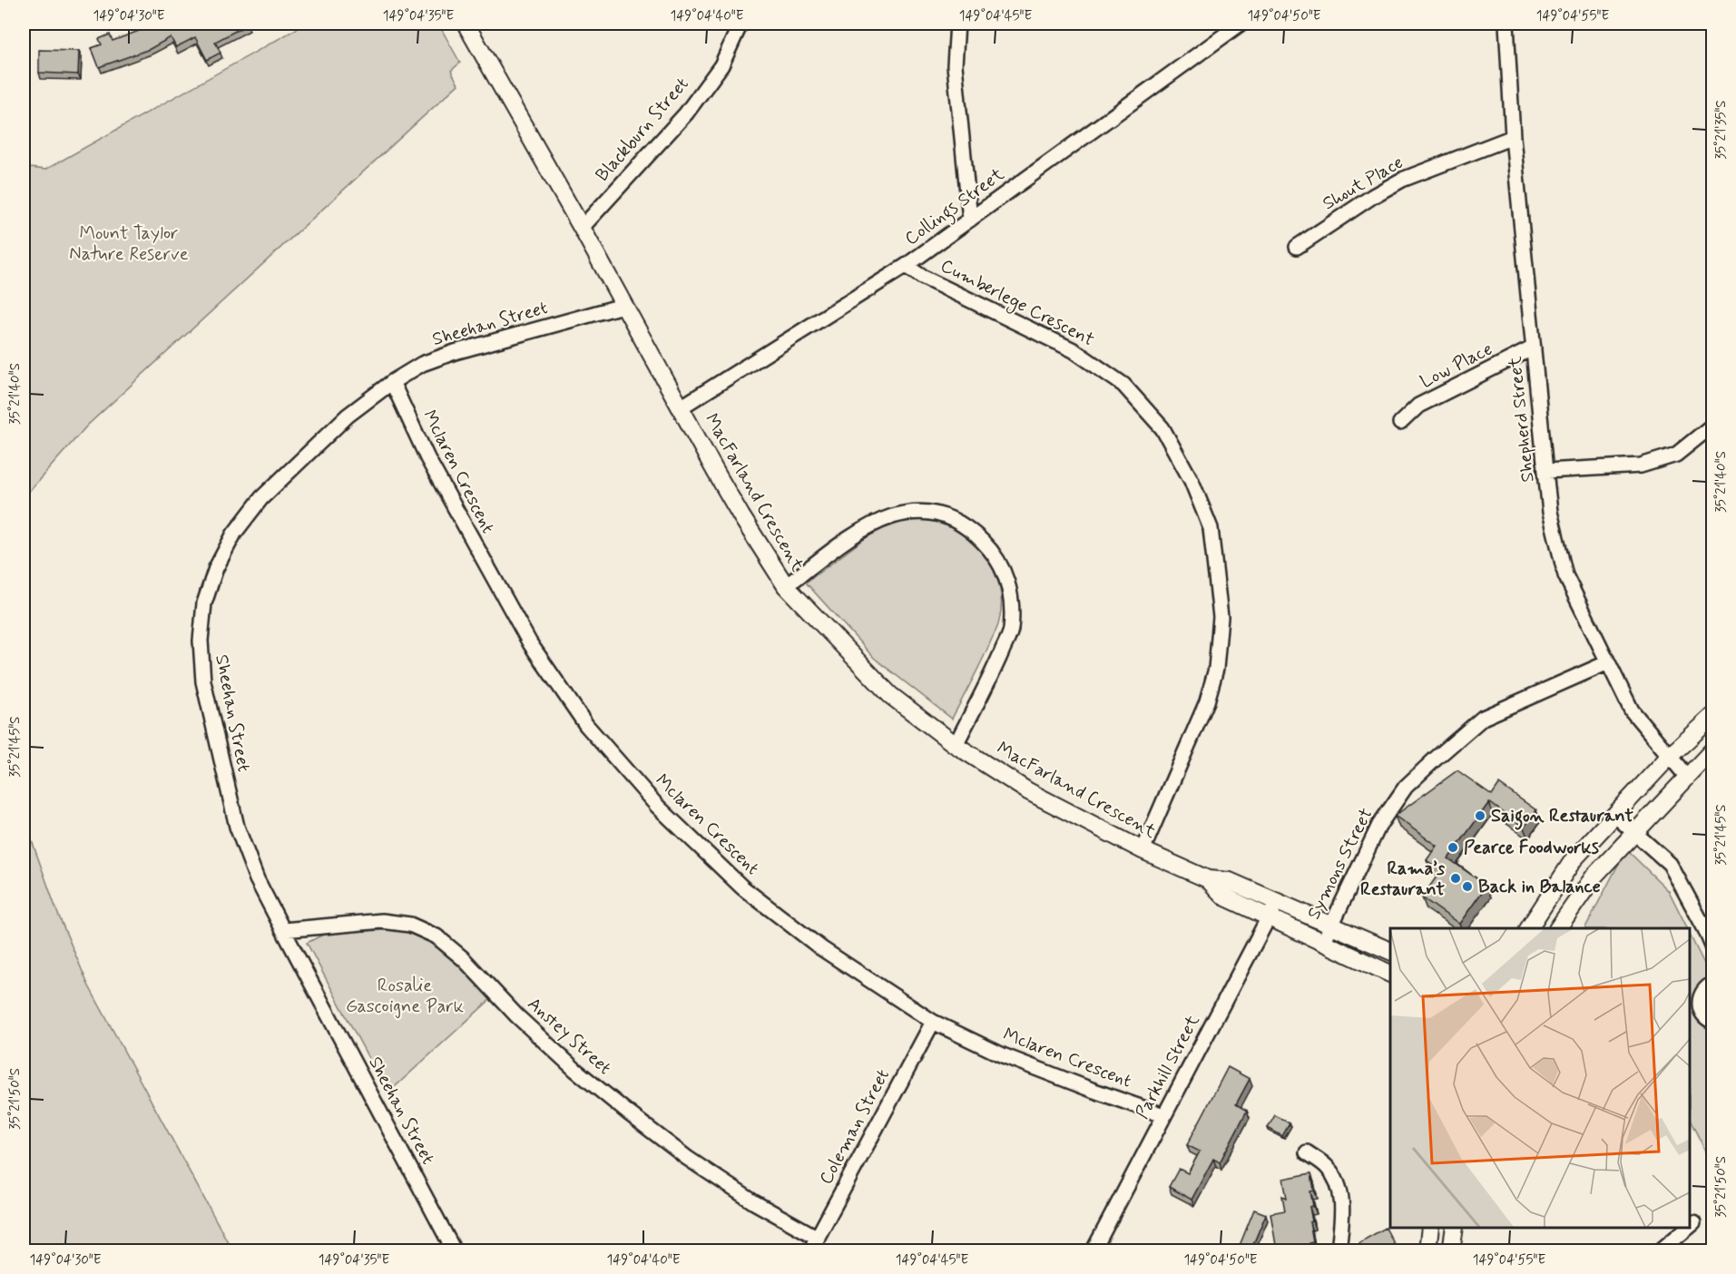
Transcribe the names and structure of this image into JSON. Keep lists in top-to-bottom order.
{
  "streets": {
    "street": [
      "Blackburn Street",
      "Shout Place",
      "Collings Street",
      "Cumberlege Crescent",
      "Sheehan Street",
      "Low Place",
      "Shepherd Street",
      "Mclaren Crescent",
      "MacFarland Crescent",
      "Symons Street",
      "Anstey Street",
      "Parkhill Street",
      "Coleman Street"
    ]
  },
  "crossings": [
    ["Blackburn Street", "MacFarland Crescent"],
    ["Shout Place", "Shepherd Street"],
    ["Collings Street", "Cumberlege Crescent"],
    ["Collings Street", "MacFarland Crescent"],
    ["Cumberlege Crescent", "MacFarland Crescent"],
    ["Sheehan Street", "Mclaren Crescent"],
    ["Sheehan Street", "MacFarland Crescent"],
    ["Sheehan Street", "Anstey Street"],
    ["Low Place", "Shepherd Street"],
    ["Shepherd Street", "Symons Street"],
    ["Mclaren Crescent", "Parkhill Street"],
    ["Mclaren Crescent", "Coleman Street"],
    ["MacFarland Crescent", "Symons Street"],
    ["MacFarland Crescent", "Parkhill Street"],
    ["Anstey Street", "Coleman Street"]
  ],
  "parks": ["Mount Taylor Nature Reserve", "Rosalie Gascoigne Park"],
  "places": [
    "Saigon Restaurant",
    "Pearce Foodworks",
    "Rama’s Restaurant",
    "Back in Balance"
  ],
  "coordinates": [
    "149°04'30\"E",
    "149°04'35\"E",
    "149°04'40\"E",
    "149°04'45\"E",
    "149°04'50\"E",
    "149°04'55\"E",
    "35°21'35\"S",
    "35°21'40\"S",
    "35°21'45\"S",
    "35°21'50\"S"
  ]
}
